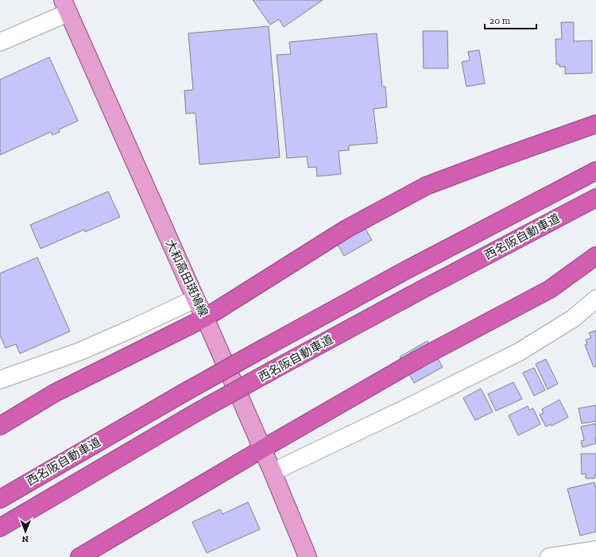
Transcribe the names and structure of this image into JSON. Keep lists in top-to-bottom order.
{
  "streets": {
    "highway": ["西名阪自動車道"],
    "main road": ["大和高田斑鳩線"]
  },
  "scale_bar": "20 m",
  "north": "bottom"
}
